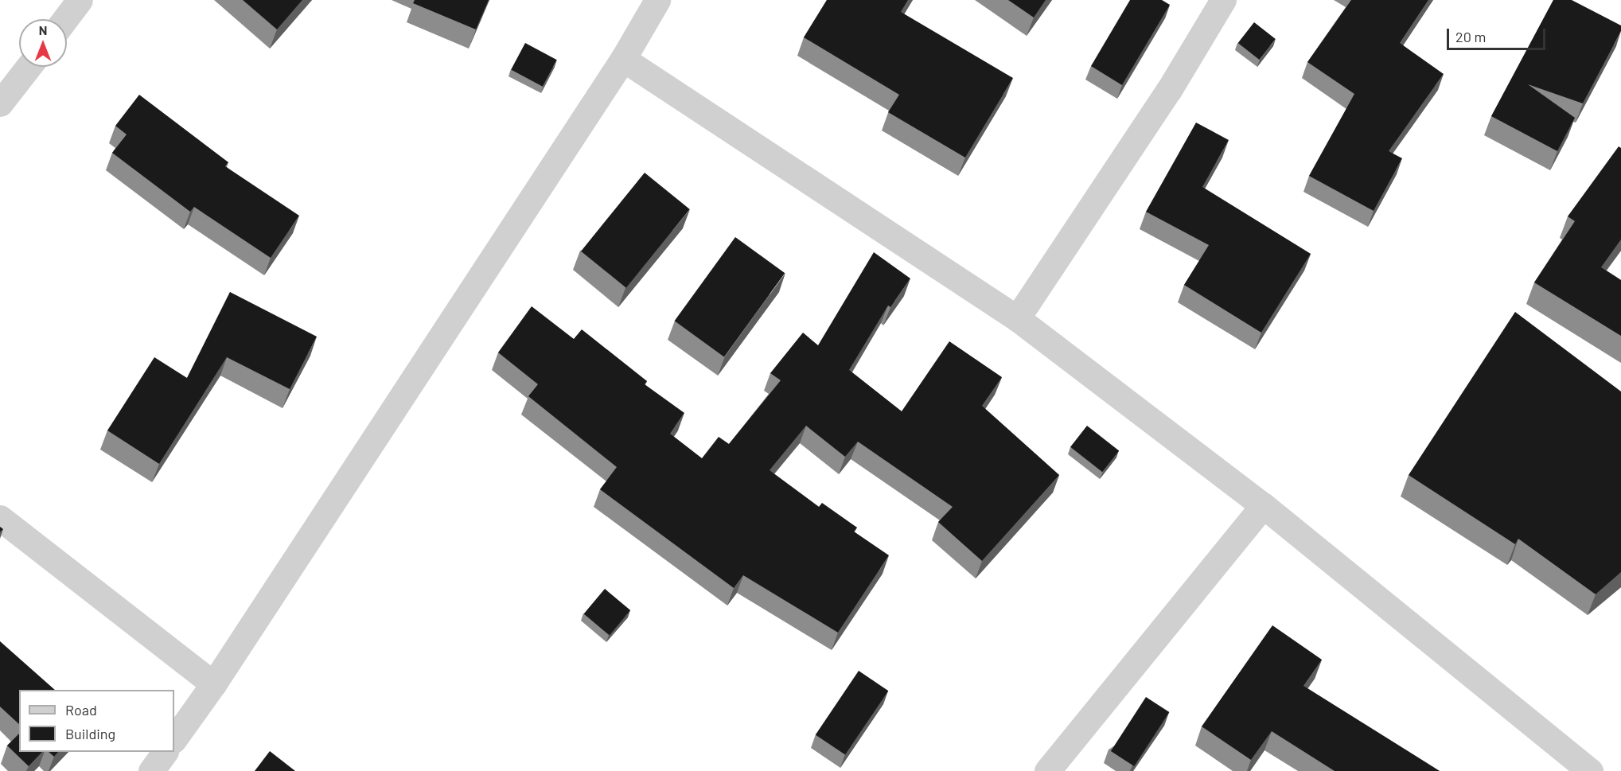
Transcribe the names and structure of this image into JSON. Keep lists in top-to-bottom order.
{
  "legend": ["Road", "Building"],
  "scale_bar": "20 m",
  "north": "top"
}
